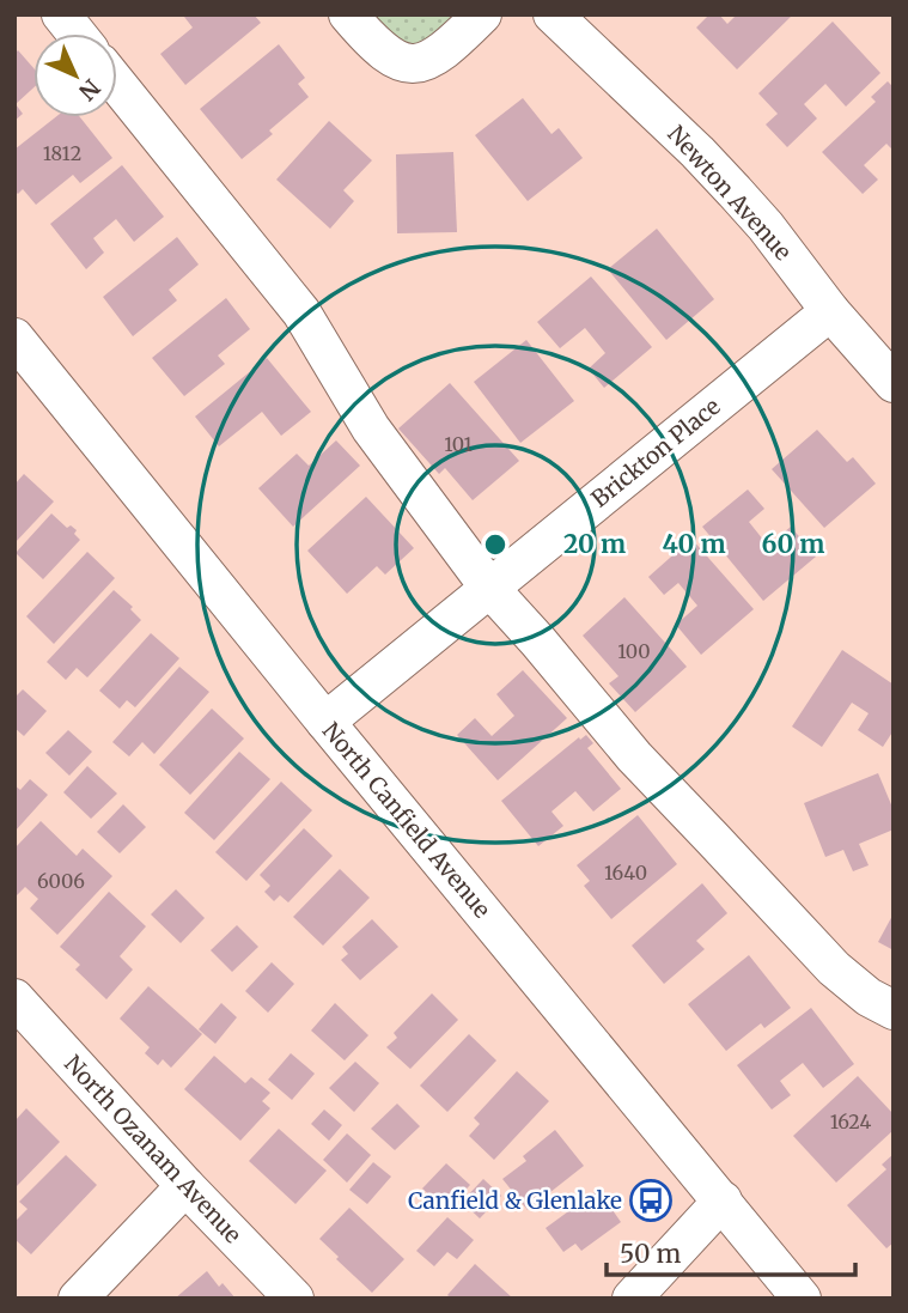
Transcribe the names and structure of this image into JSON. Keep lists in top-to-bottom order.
{
  "streets": {
    "street": [
      "Newton Avenue",
      "Brickton Place",
      "North Canfield Avenue",
      "North Ozanam Avenue"
    ]
  },
  "crossings": [
    ["Newton Avenue", "Brickton Place"],
    ["Brickton Place", "North Canfield Avenue"]
  ],
  "places": {
    "bus stop": ["Canfield & Glenlake"]
  },
  "house_numbers": [
    "1812",
    "101",
    "100",
    "1640",
    "6006",
    "1624"
  ],
  "scale_bar": "50 m",
  "north": "bottom right",
  "rings": ["20 m", "40 m", "60 m"]
}
